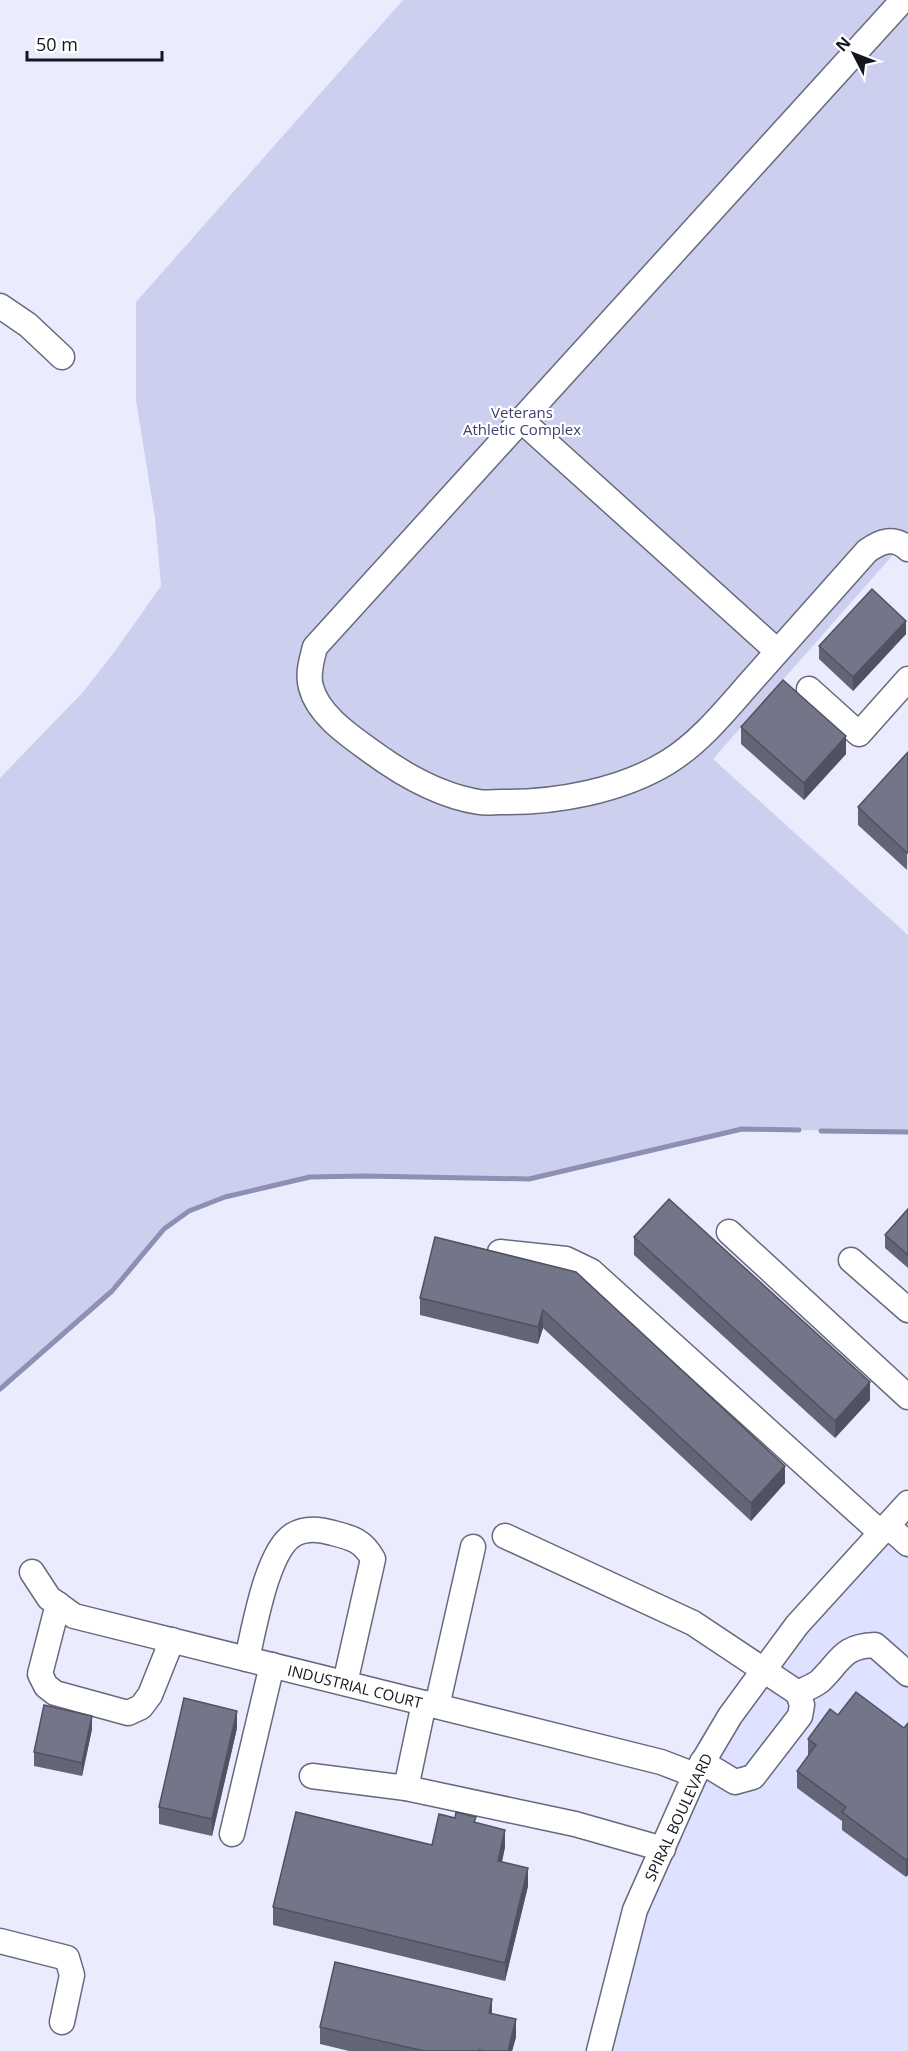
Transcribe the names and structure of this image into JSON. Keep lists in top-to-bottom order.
{
  "streets": {
    "street": ["INDUSTRIAL COURT", "SPIRAL BOULEVARD"]
  },
  "crossings": [
    ["INDUSTRIAL COURT", "SPIRAL BOULEVARD"]
  ],
  "parks": ["Veterans Athletic Complex"],
  "scale_bar": "50 m",
  "north": "top left"
}
